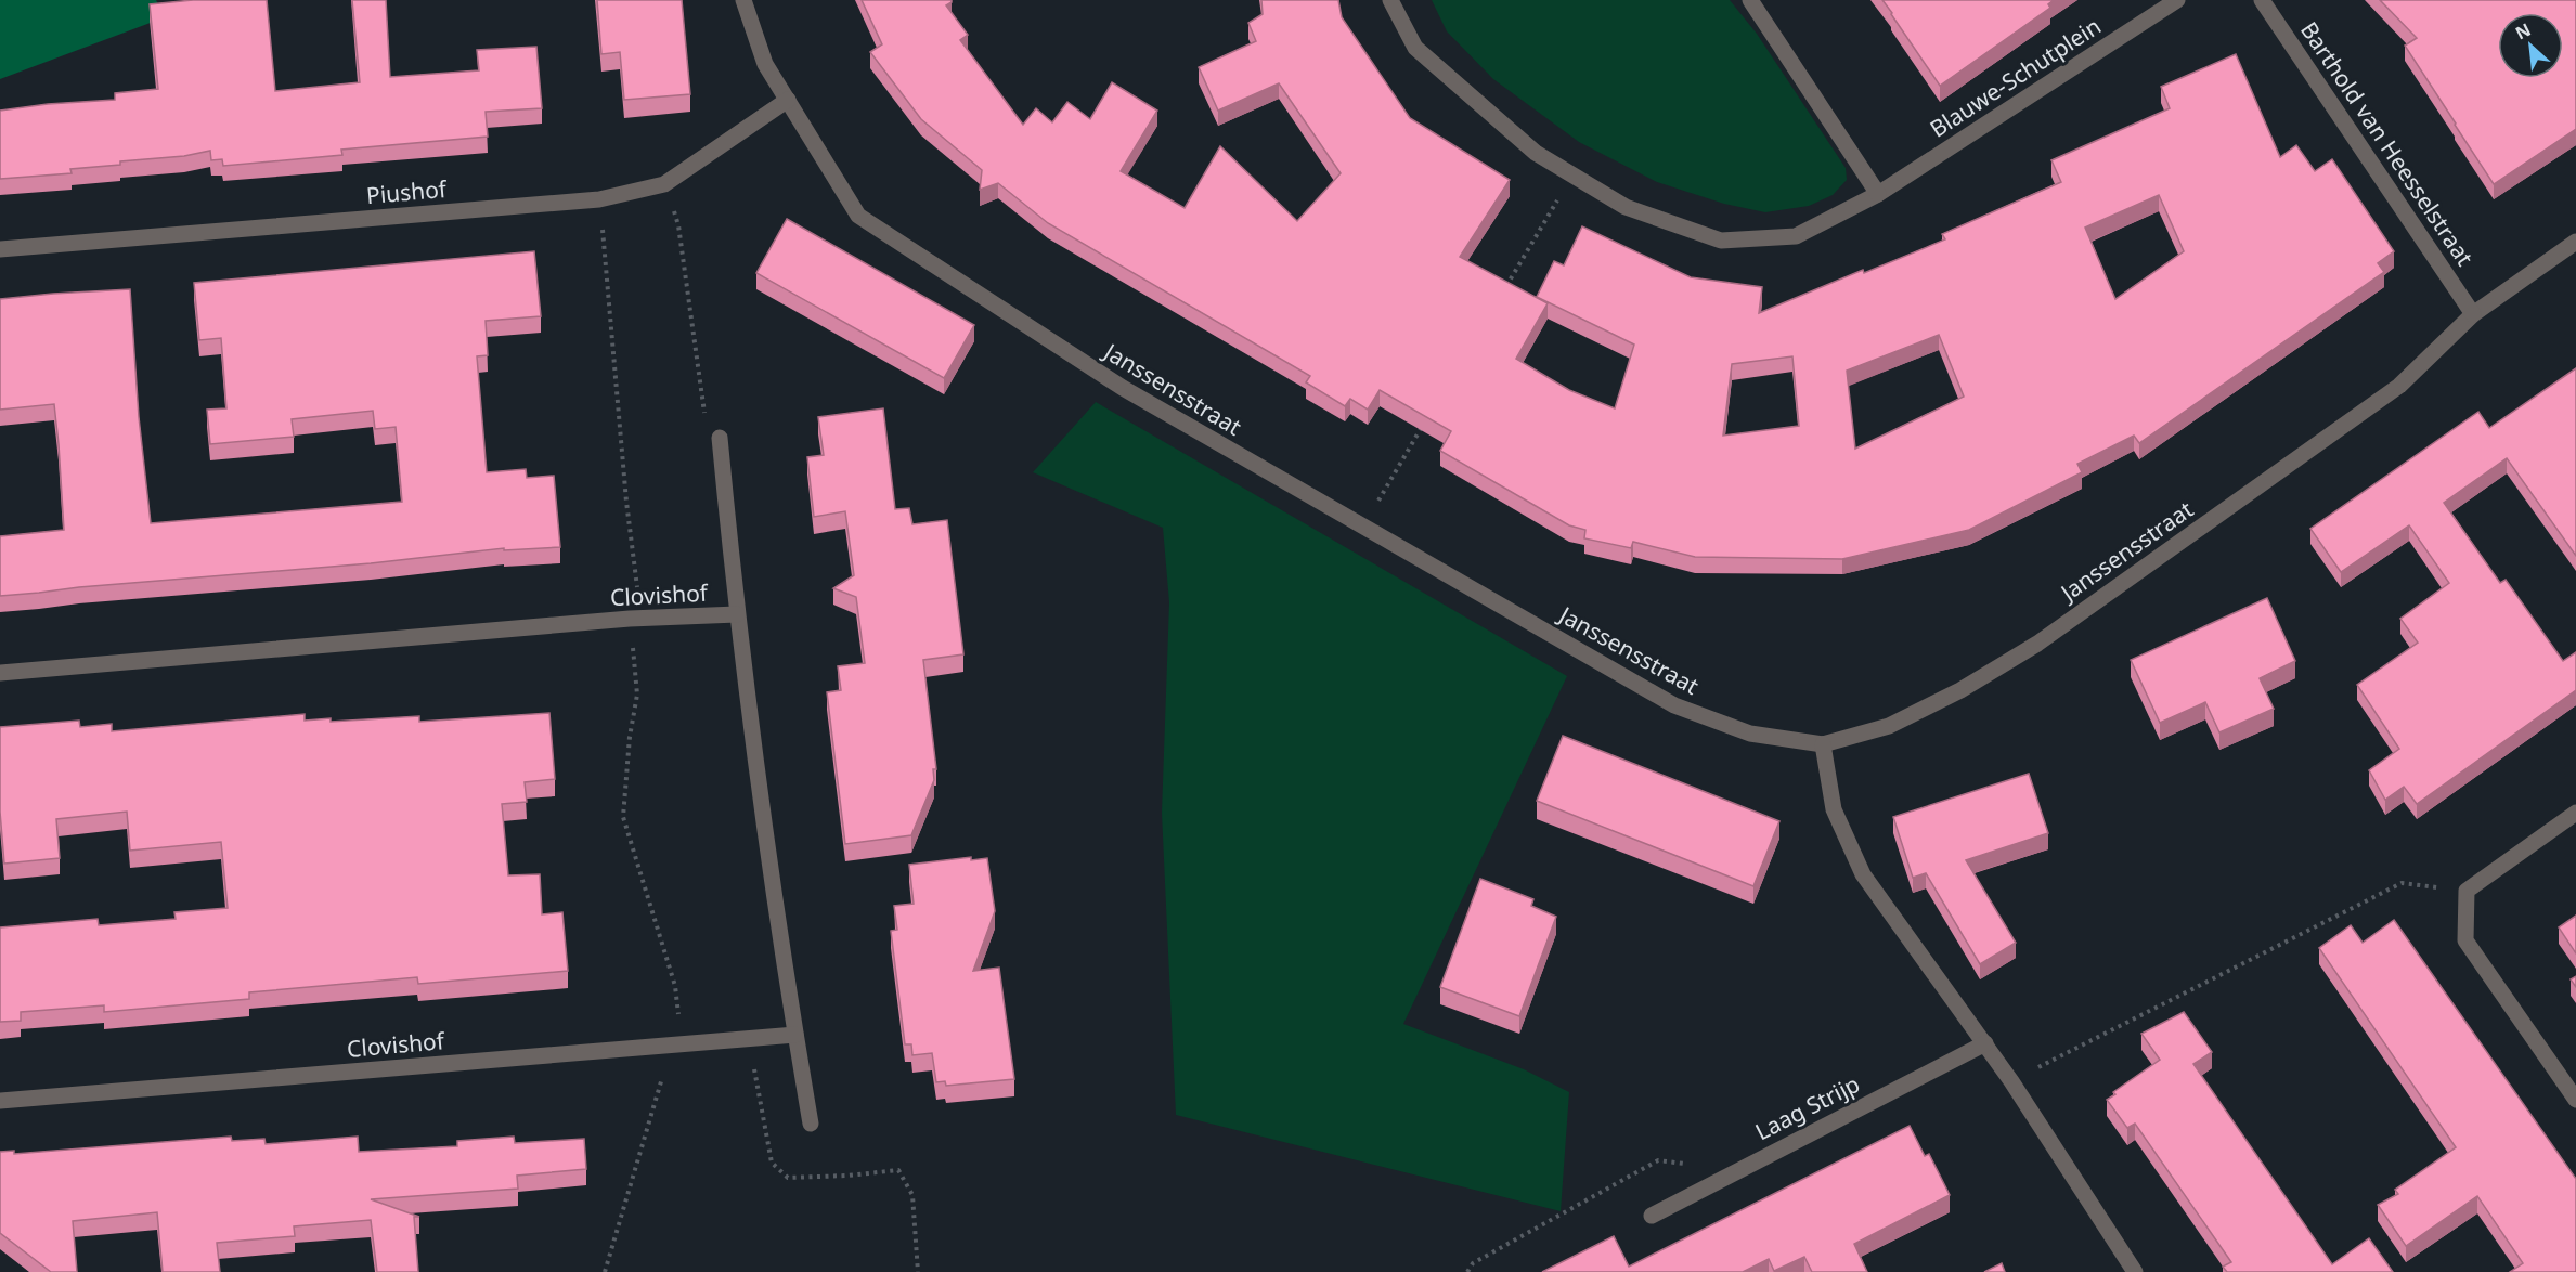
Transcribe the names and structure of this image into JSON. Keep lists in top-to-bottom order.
{
  "streets": {
    "street": [
      "Blauwe-Schutplein",
      "Barthold van Heesselstraat",
      "Piushof",
      "Janssensstraat",
      "Clovishof",
      "Laag Strijp"
    ]
  },
  "crossings": [
    ["Barthold van Heesselstraat", "Janssensstraat"],
    ["Piushof", "Janssensstraat"]
  ],
  "north": "top left"
}
